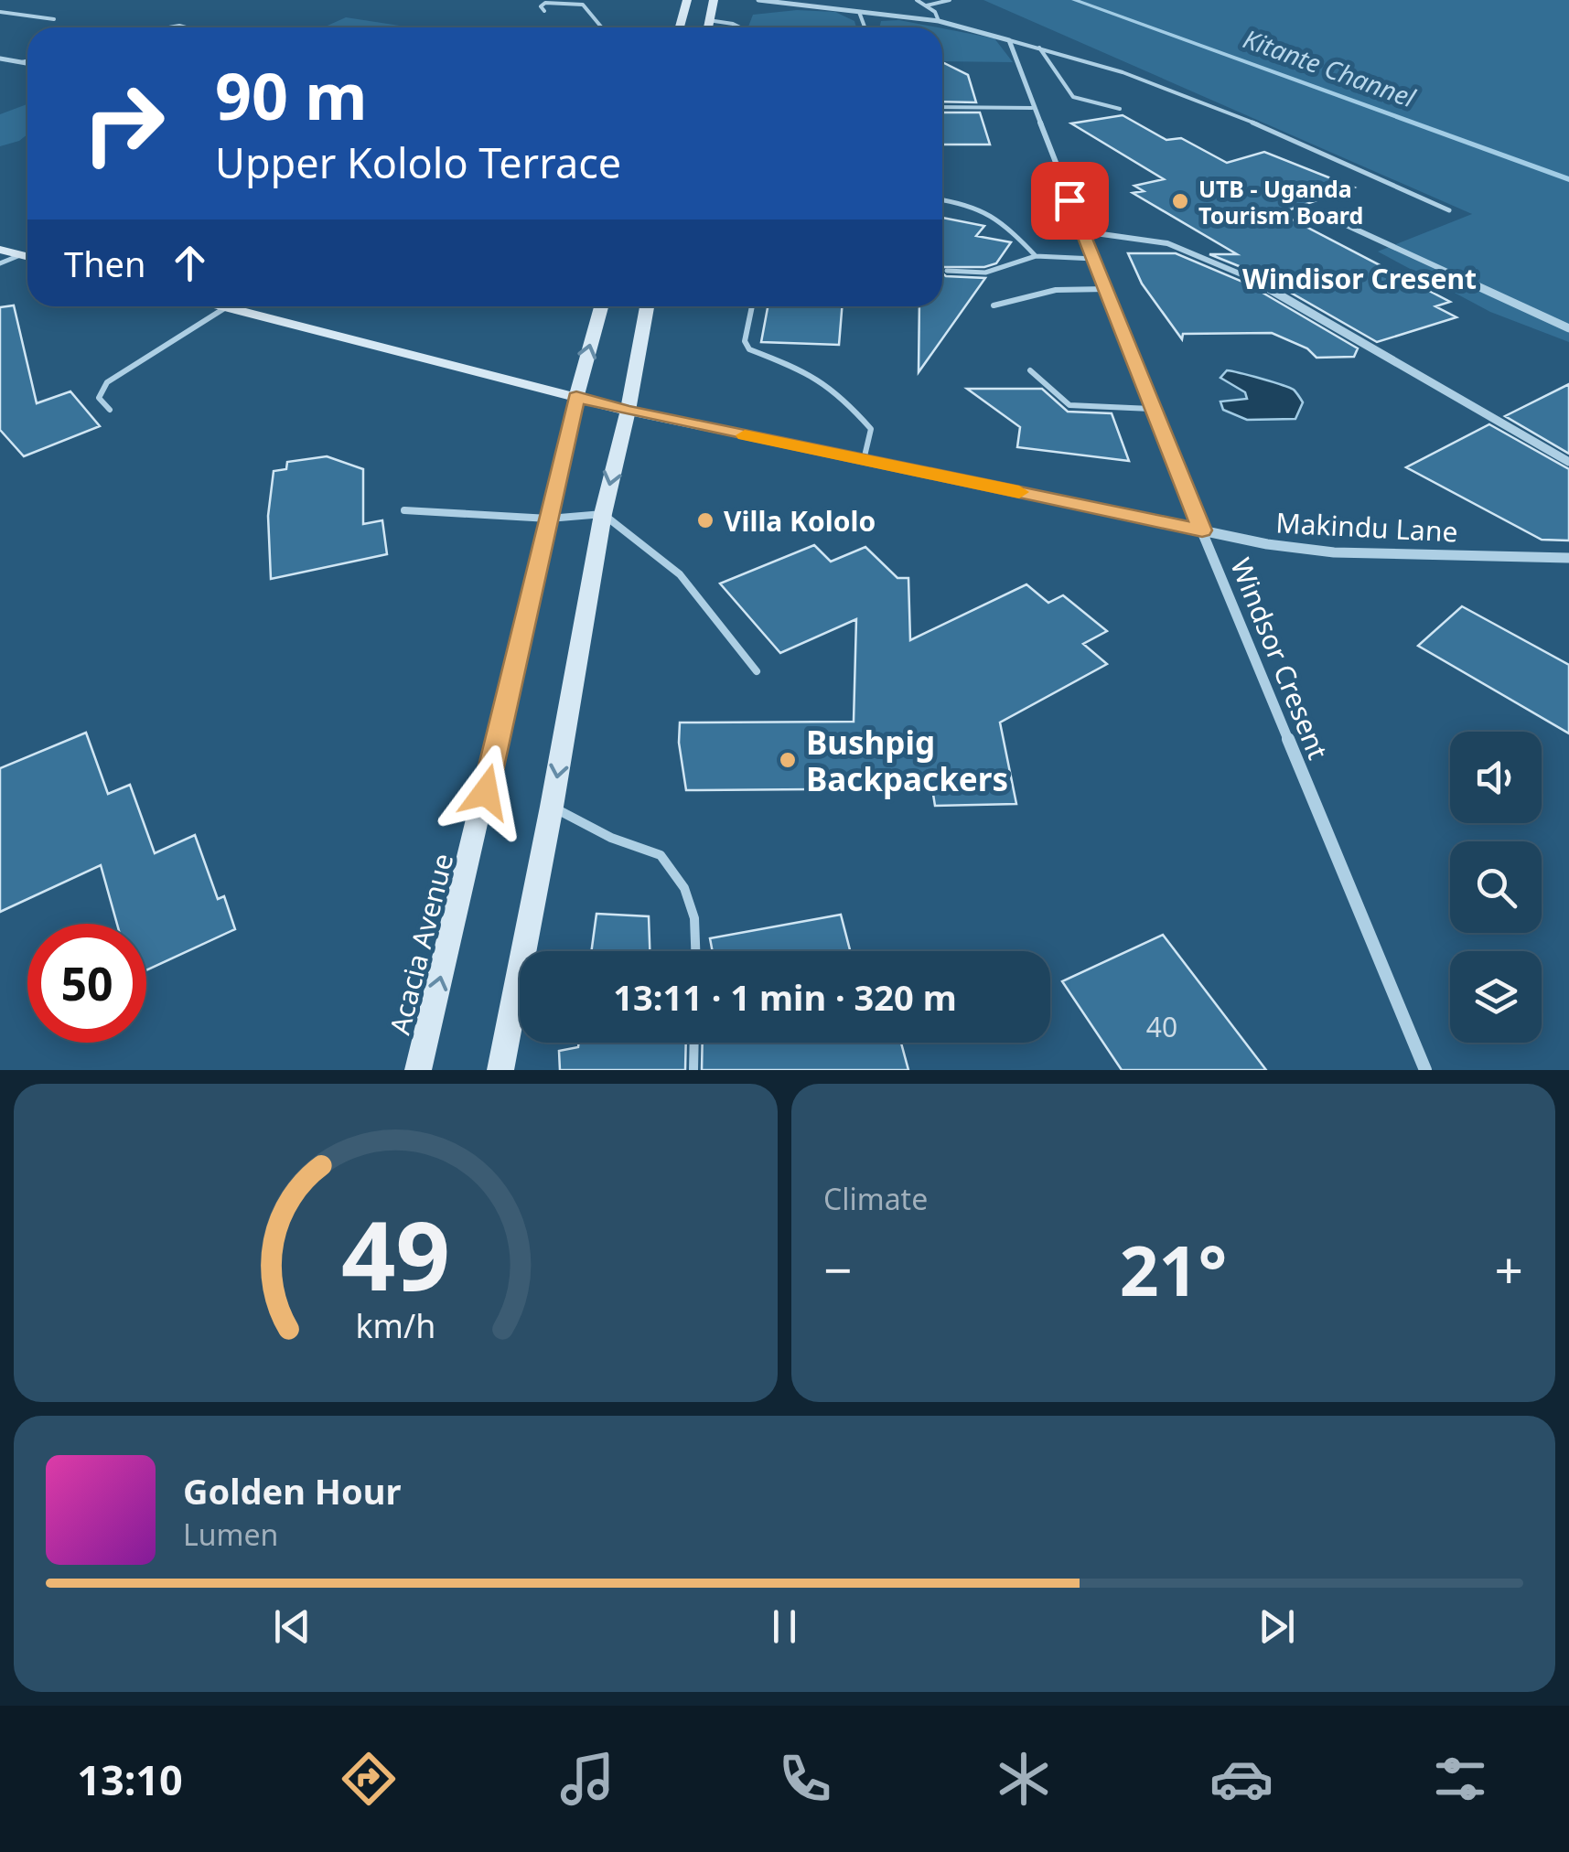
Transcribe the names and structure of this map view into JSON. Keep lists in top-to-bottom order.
{
  "streets": {
    "main road": ["Acacia Avenue"],
    "street": ["Makindu Lane", "Windsor Cresent"]
  },
  "crossings": [
    ["Makindu Lane", "Windsor Cresent"]
  ],
  "districts": ["Windisor Cresent"],
  "water": ["Kitante Channel"],
  "places": ["UTB - Uganda Tourism Board", "Villa Kololo", "Bushpig Backpackers"],
  "house_numbers": ["40"],
  "page": {
    "turn": ["90 m", "Upper Kololo Terrace"],
    "then": "Then",
    "limit": "50",
    "trip": "13:11 · 1 min · 320 m",
    "tile": "Climate",
    "heat": ["−", "21°", "+"],
    "song": ["Golden Hour", "Lumen"],
    "tabs": "13:10",
    "gauge": ["49", "km/h"]
  }
}
